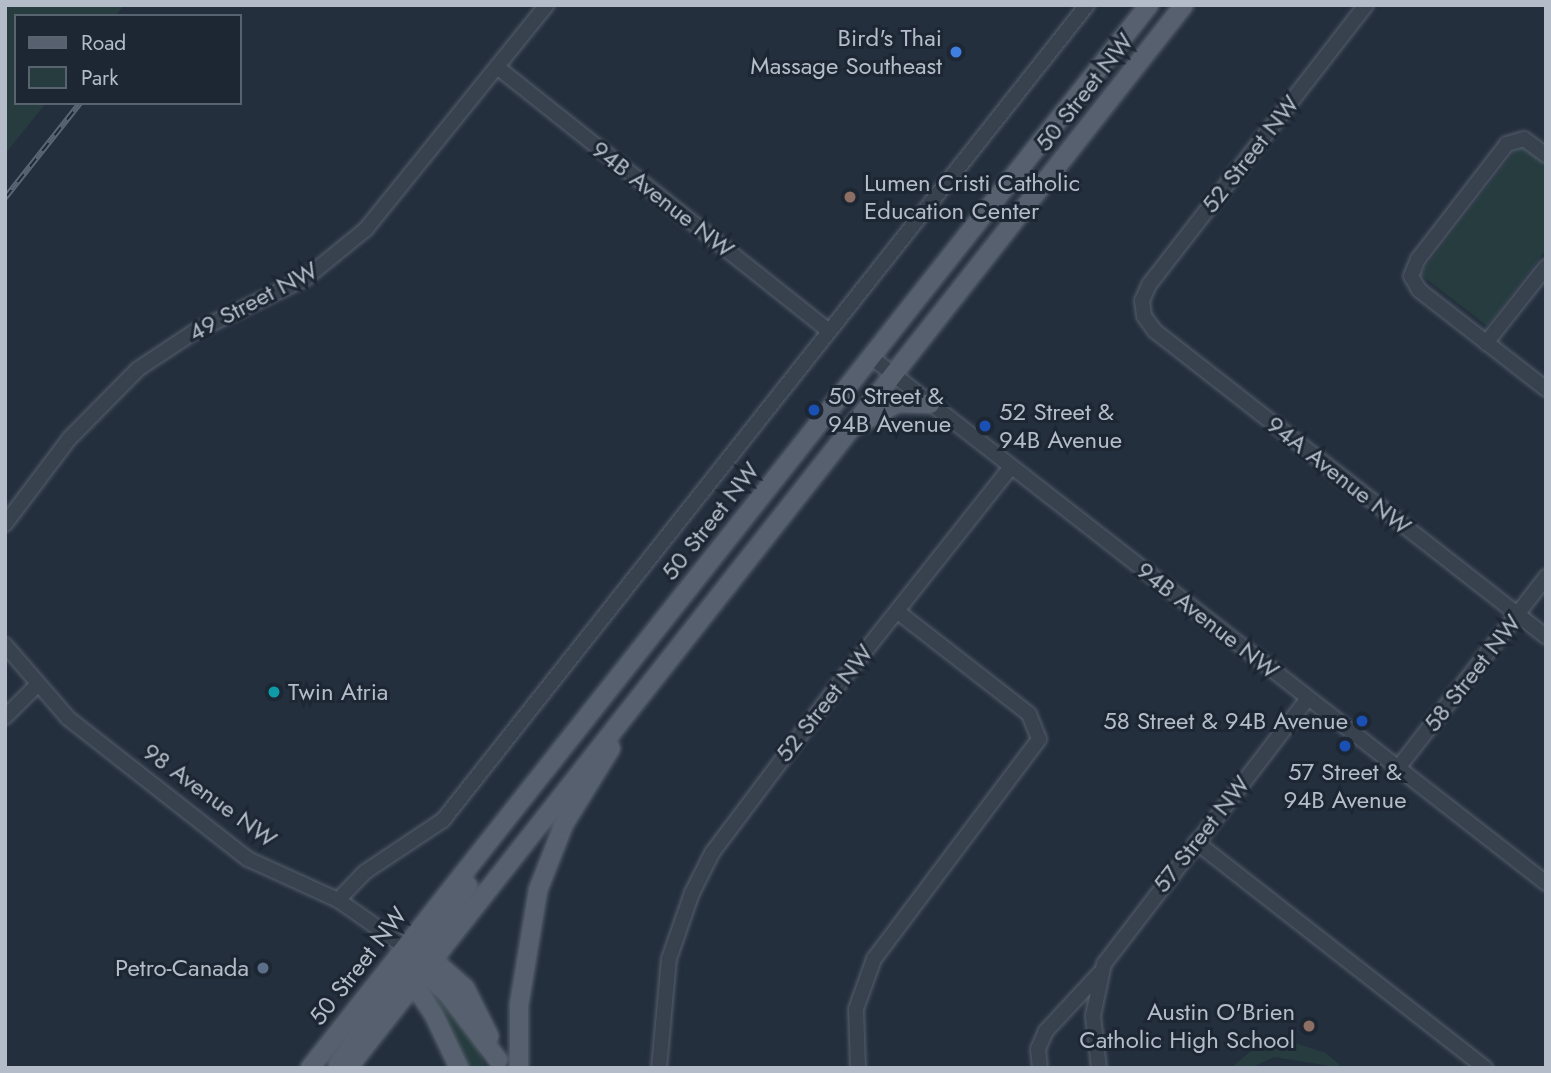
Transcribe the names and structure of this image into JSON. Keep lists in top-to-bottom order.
{
  "streets": {
    "main road": ["50 Street NW", "98 Avenue NW"],
    "street": [
      "52 Street NW",
      "94B Avenue NW",
      "49 Street NW",
      "94A Avenue NW",
      "58 Street NW",
      "57 Street NW"
    ]
  },
  "crossings": [
    ["50 Street NW", "94B Avenue NW"],
    ["50 Street NW", "98 Avenue NW"],
    ["52 Street NW", "94B Avenue NW"],
    ["52 Street NW", "94A Avenue NW"],
    ["94B Avenue NW", "49 Street NW"],
    ["94B Avenue NW", "58 Street NW"],
    ["94B Avenue NW", "57 Street NW"],
    ["94A Avenue NW", "58 Street NW"]
  ],
  "places": [
    "Bird's Thai Massage Southeast",
    "Lumen Cristi Catholic Education Center",
    "50 Street & 94B Avenue",
    "52 Street & 94B Avenue",
    "Twin Atria",
    "58 Street & 94B Avenue",
    "57 Street & 94B Avenue",
    "Petro-Canada",
    "Austin O'Brien Catholic High School"
  ],
  "legend": ["Road", "Park"]
}
